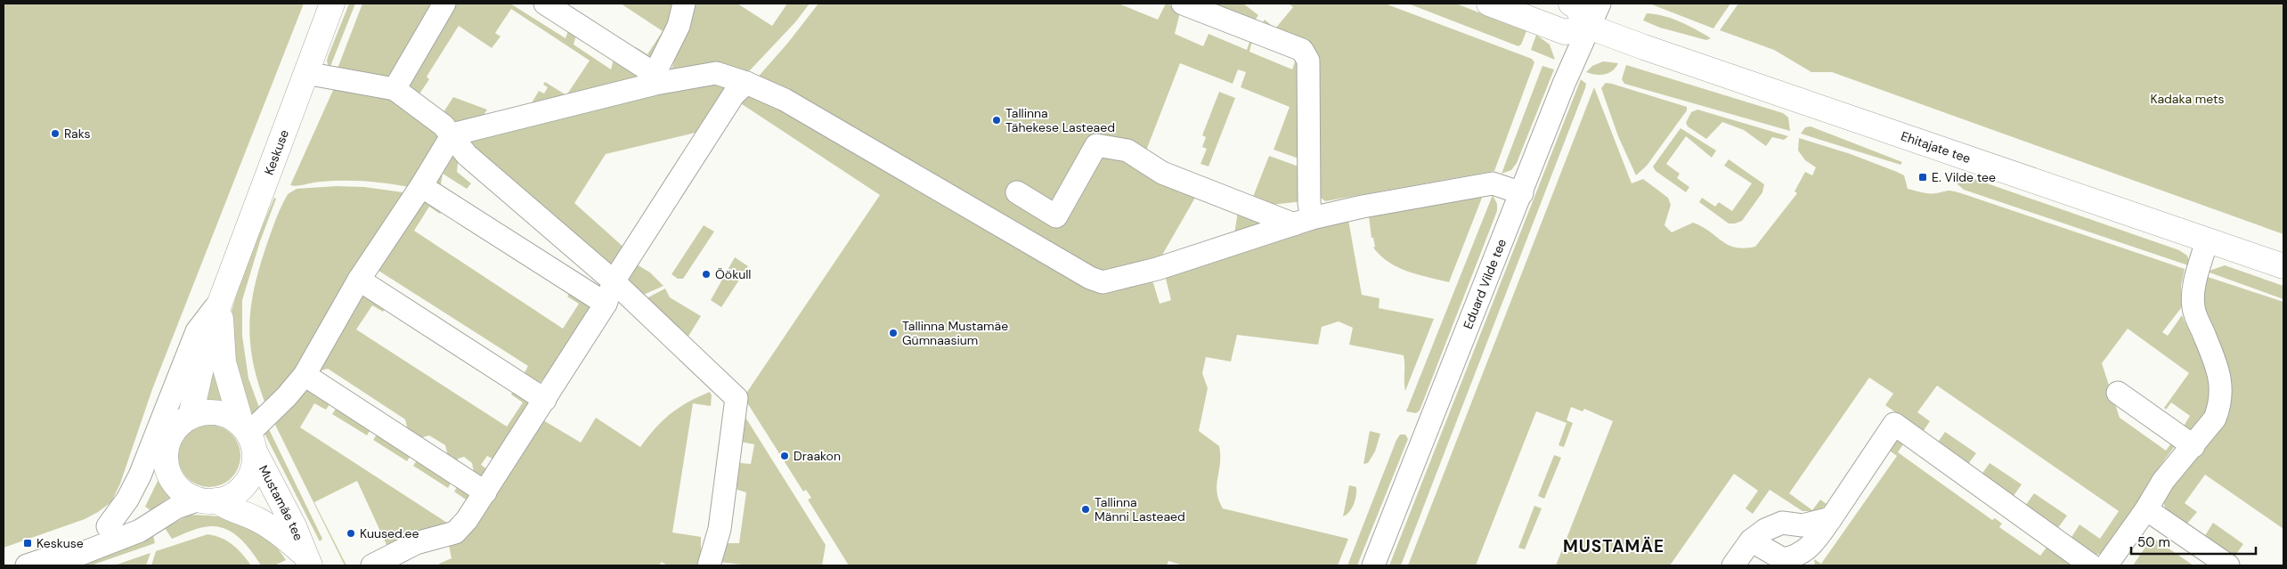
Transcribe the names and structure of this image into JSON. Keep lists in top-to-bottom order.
{
  "streets": {
    "main road": ["Ehitajate tee", "Keskuse", "Mustamäe tee"],
    "street": ["Eduard Vilde tee"]
  },
  "crossings": [
    ["Ehitajate tee", "Eduard Vilde tee"],
    ["Keskuse", "Mustamäe tee"]
  ],
  "districts": ["MUSTAMÄE"],
  "parks": ["Kadaka mets"],
  "places": {
    "other": [
      "Tallinna Tähekese Lasteaed",
      "Raks",
      "Öökull",
      "Tallinna Mustamäe Gümnaasium",
      "Draakon",
      "Tallinna Männi Lasteaed",
      "Kuused.ee"
    ],
    "transit": ["E. Vilde tee", "Keskuse"]
  },
  "scale_bar": "50 m"
}
